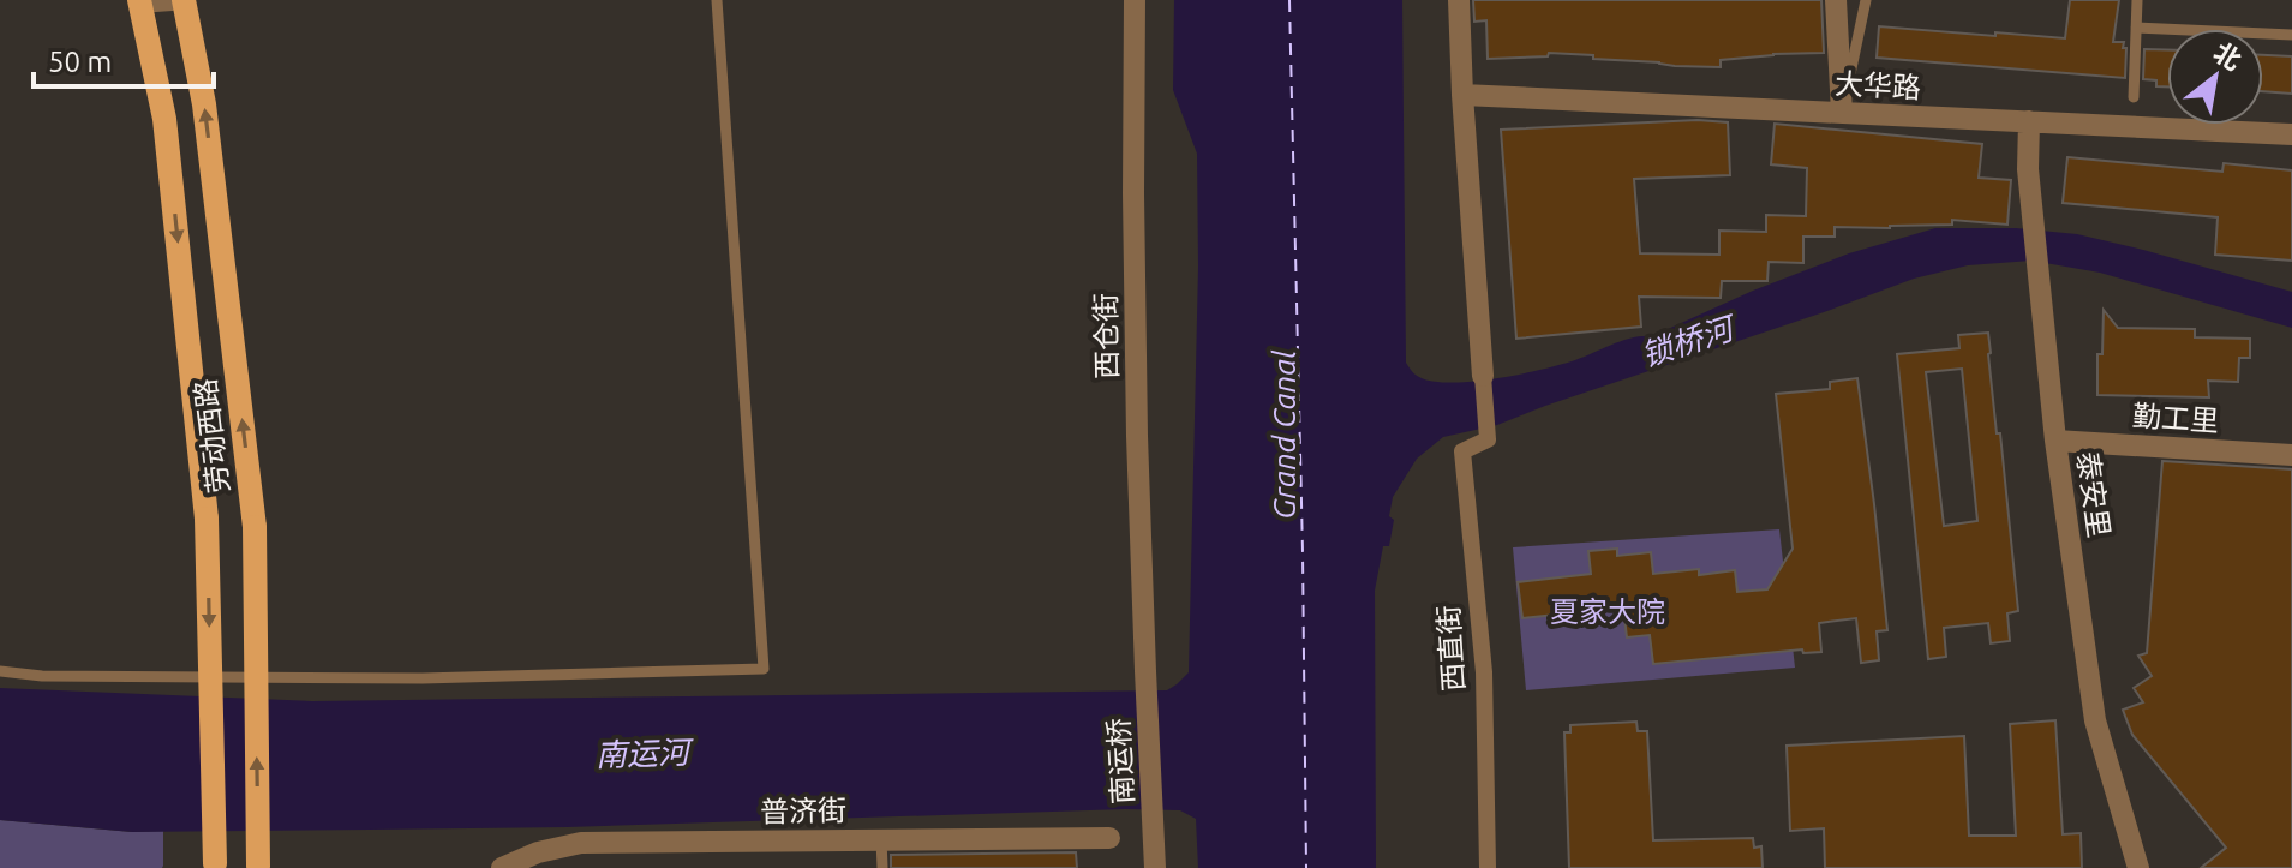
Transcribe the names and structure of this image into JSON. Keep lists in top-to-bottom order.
{
  "streets": {
    "main road": ["劳动西路"],
    "street": [
      "大华路",
      "西仓街",
      "勤工里",
      "泰安里",
      "西直街",
      "南运桥",
      "普济街"
    ]
  },
  "crossings": [
    ["大华路", "泰安里"],
    ["西仓街", "南运桥"],
    ["勤工里", "泰安里"]
  ],
  "water": ["锁桥河", "Grand Canal", "南运河"],
  "parks": ["夏家大院"],
  "scale_bar": "50 m",
  "north": "top right"
}
